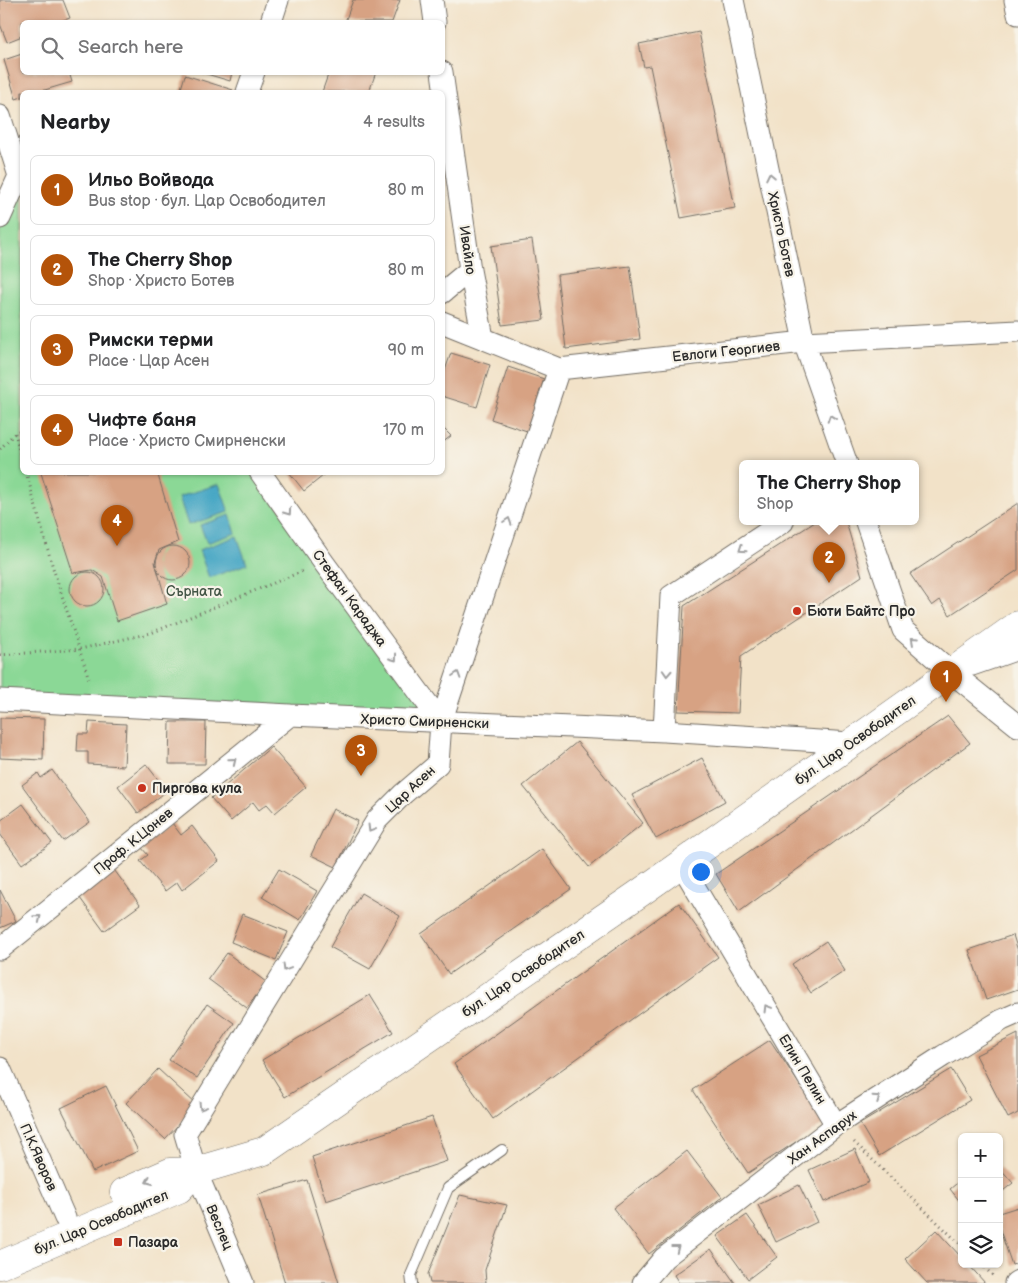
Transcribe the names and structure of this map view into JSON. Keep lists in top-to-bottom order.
{
  "streets": {
    "main road": ["бул. Цар Освободител"],
    "street": [
      "Христо Ботев",
      "Ивайло",
      "Евлоги Георгиев",
      "Стефан Караджа",
      "Христо Смирненски",
      "Цар Асен",
      "Проф. К.Цонев",
      "Елин Пелин",
      "Хан Аспарух",
      "П.К.Яворов",
      "Веслец"
    ]
  },
  "crossings": [
    ["Христо Ботев", "Евлоги Георгиев"],
    ["Ивайло", "Евлоги Георгиев"],
    ["Евлоги Георгиев", "Цар Асен"],
    ["Стефан Караджа", "Христо Смирненски"],
    ["Стефан Караджа", "Цар Асен"],
    ["Христо Смирненски", "бул. Цар Освободител"],
    ["Христо Смирненски", "Цар Асен"],
    ["Христо Смирненски", "Проф. К.Цонев"],
    ["бул. Цар Освободител", "Цар Асен"],
    ["бул. Цар Освободител", "Елин Пелин"],
    ["бул. Цар Освободител", "Веслец"],
    ["Цар Асен", "Веслец"],
    ["Елин Пелин", "Хан Аспарух"]
  ],
  "one_way": [
    "Христо Ботев",
    "Стефан Караджа",
    "Проф. К.Цонев",
    "Елин Пелин",
    "Хан Аспарух"
  ],
  "parks": ["Сърната"],
  "places": {
    "other": ["Бюти Байтс Про", "Пиргова кула"],
    "transit": ["Пазара"]
  },
  "page": {
    "search": "Search here",
    "heading": ["Nearby", "4 results"],
    "list": [
      {
        "mark": "1",
        "name": "Ильо Войвода",
        "note": "Bus stop · бул. Цар Освободител",
        "value": "80 m"
      },
      {
        "mark": "2",
        "name": "The Cherry Shop",
        "note": "Shop · Христо Ботев",
        "value": "80 m"
      },
      {
        "mark": "3",
        "name": "Римски терми",
        "note": "Place · Цар Асен",
        "value": "90 m"
      },
      {
        "mark": "4",
        "name": "Чифте баня",
        "note": "Place · Христо Смирненски",
        "value": "170 m"
      }
    ],
    "popup": ["The Cherry Shop", "Shop"],
    "pins": [
      "4",
      "2",
      "1",
      "3"
    ],
    "map_buttons": ["+", "−"]
  }
}
